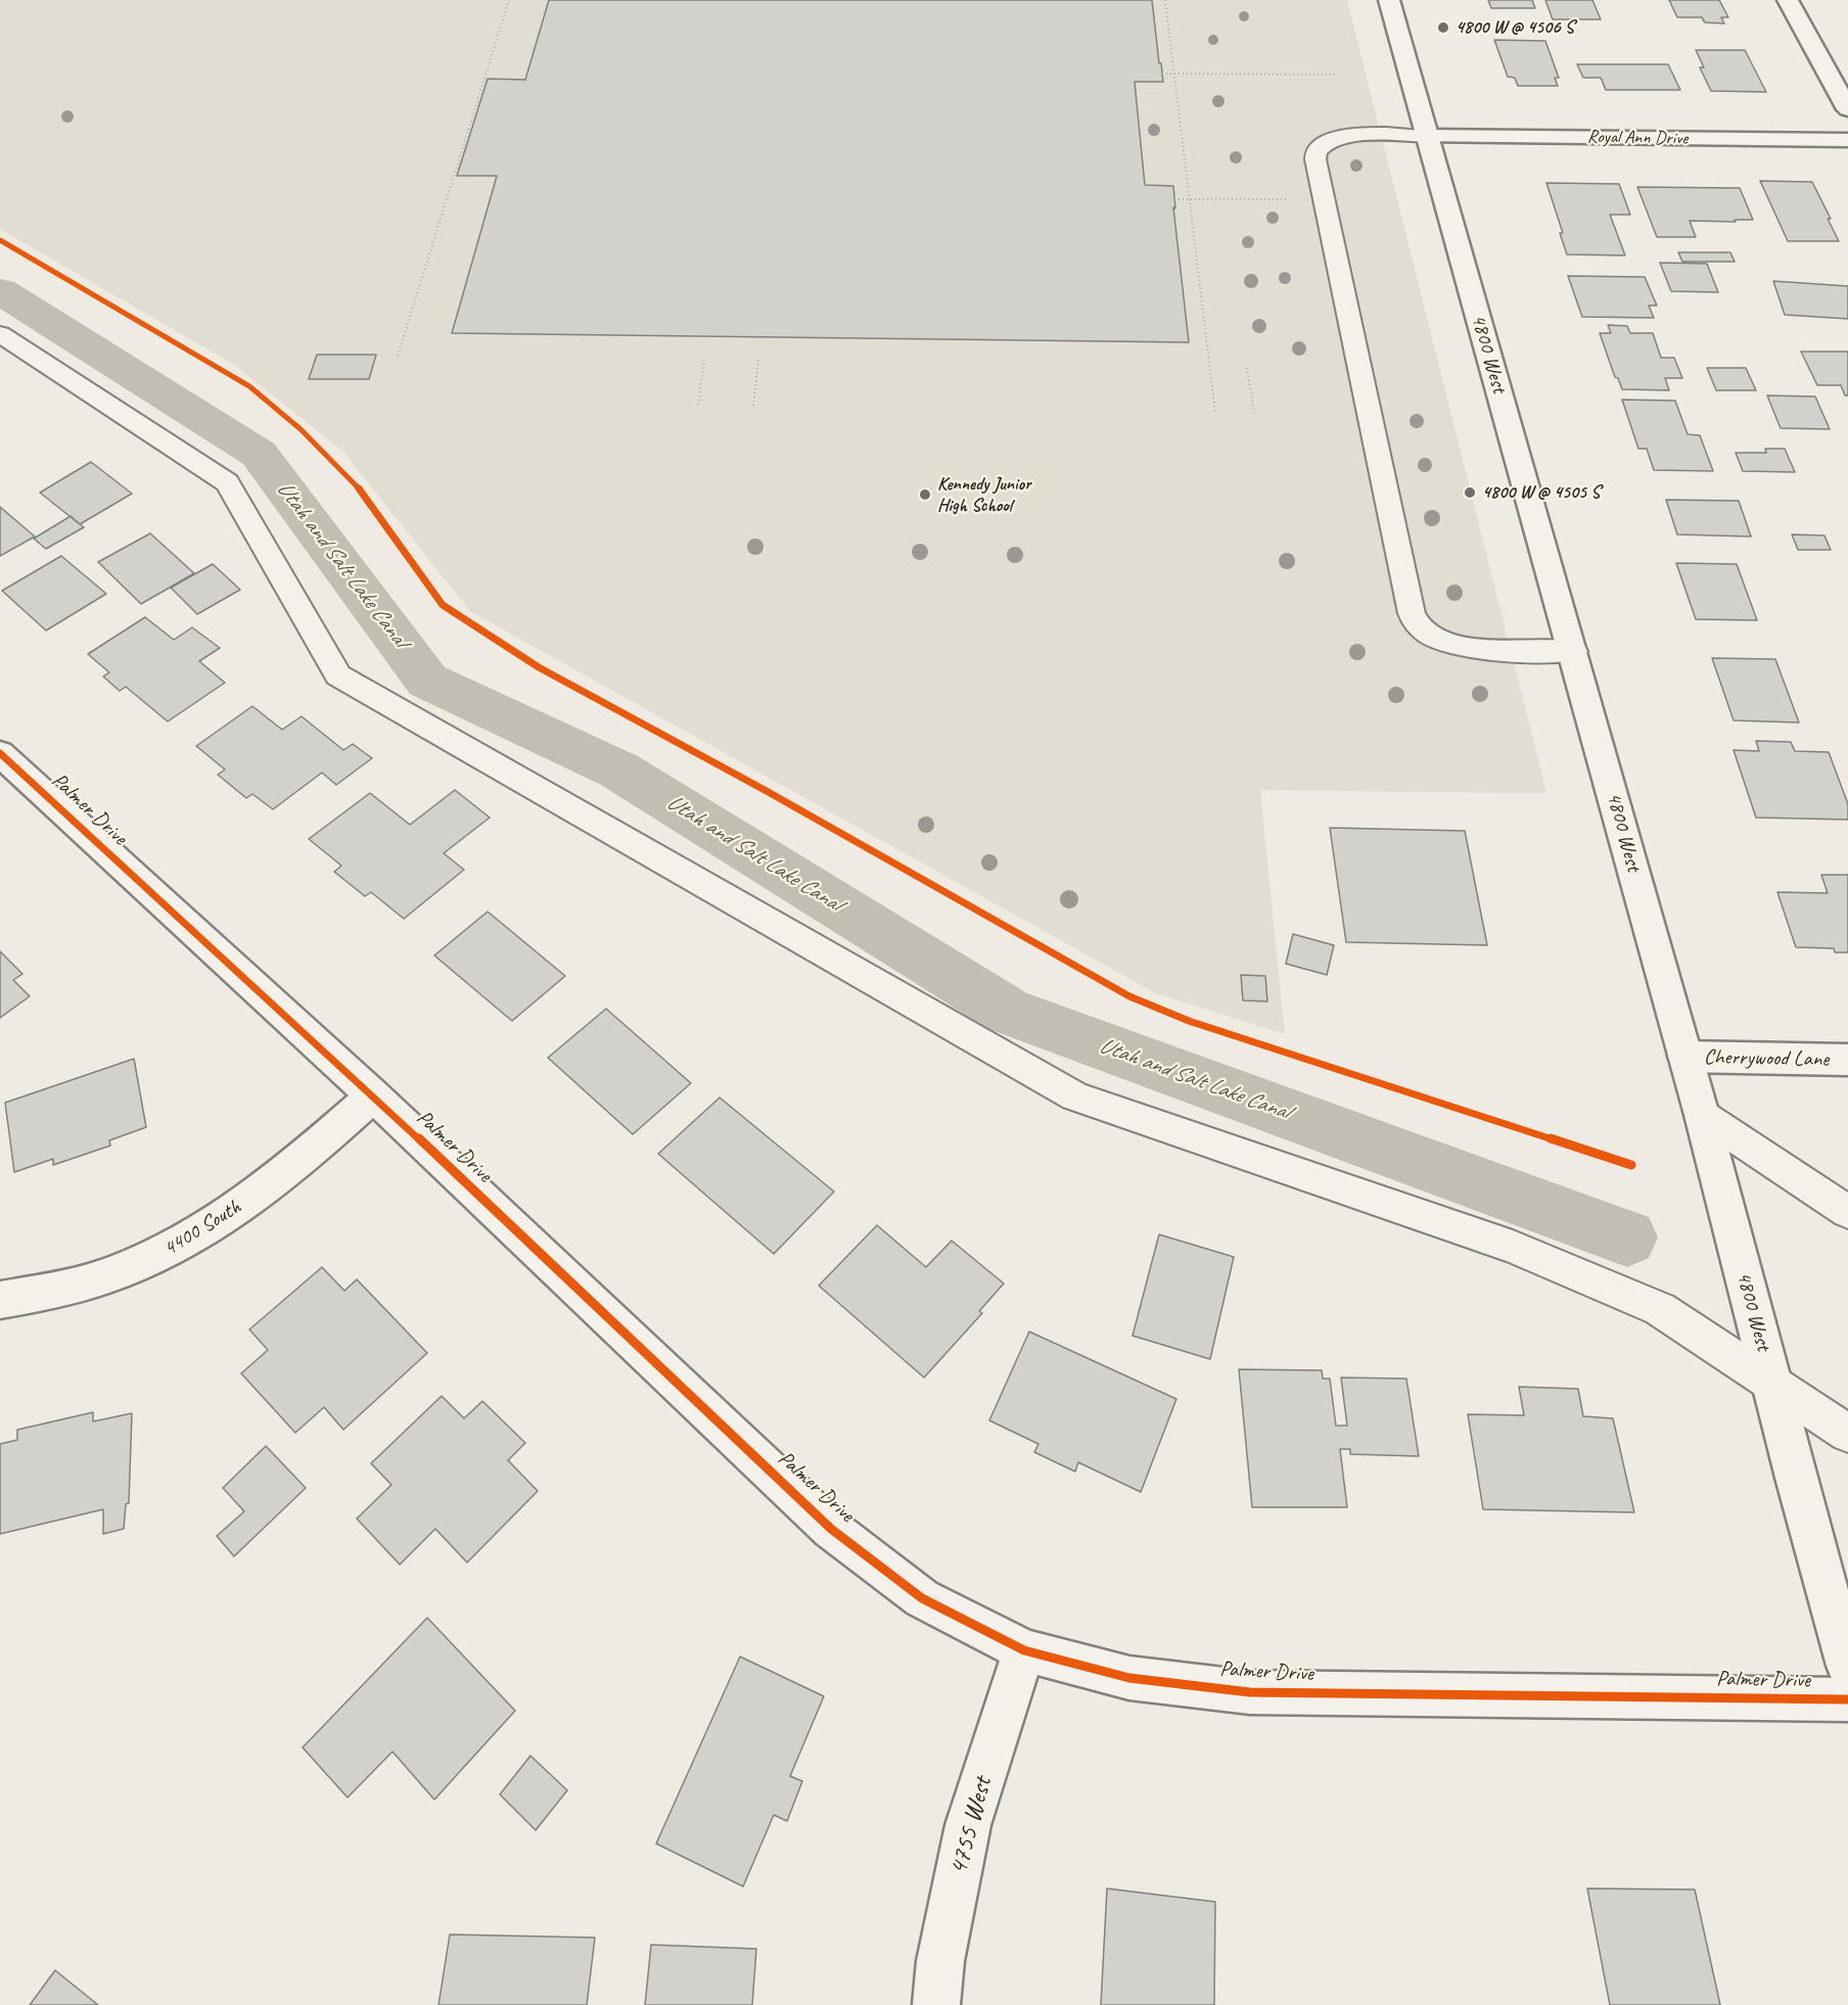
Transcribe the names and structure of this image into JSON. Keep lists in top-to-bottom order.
{
  "streets": {
    "street": [
      "Royal Ann Drive",
      "4800 West",
      "Palmer Drive",
      "Cherrywood Lane",
      "4400 South",
      "4755 West"
    ]
  },
  "crossings": [
    ["Royal Ann Drive", "4800 West"],
    ["4800 West", "Cherrywood Lane"],
    ["Palmer Drive", "4400 South"],
    ["Palmer Drive", "4755 West"]
  ],
  "water": ["Utah and Salt Lake Canal"],
  "places": ["4800 W @ 4506 S", "4800 W @ 4505 S", "Kennedy Junior High School"]
}
